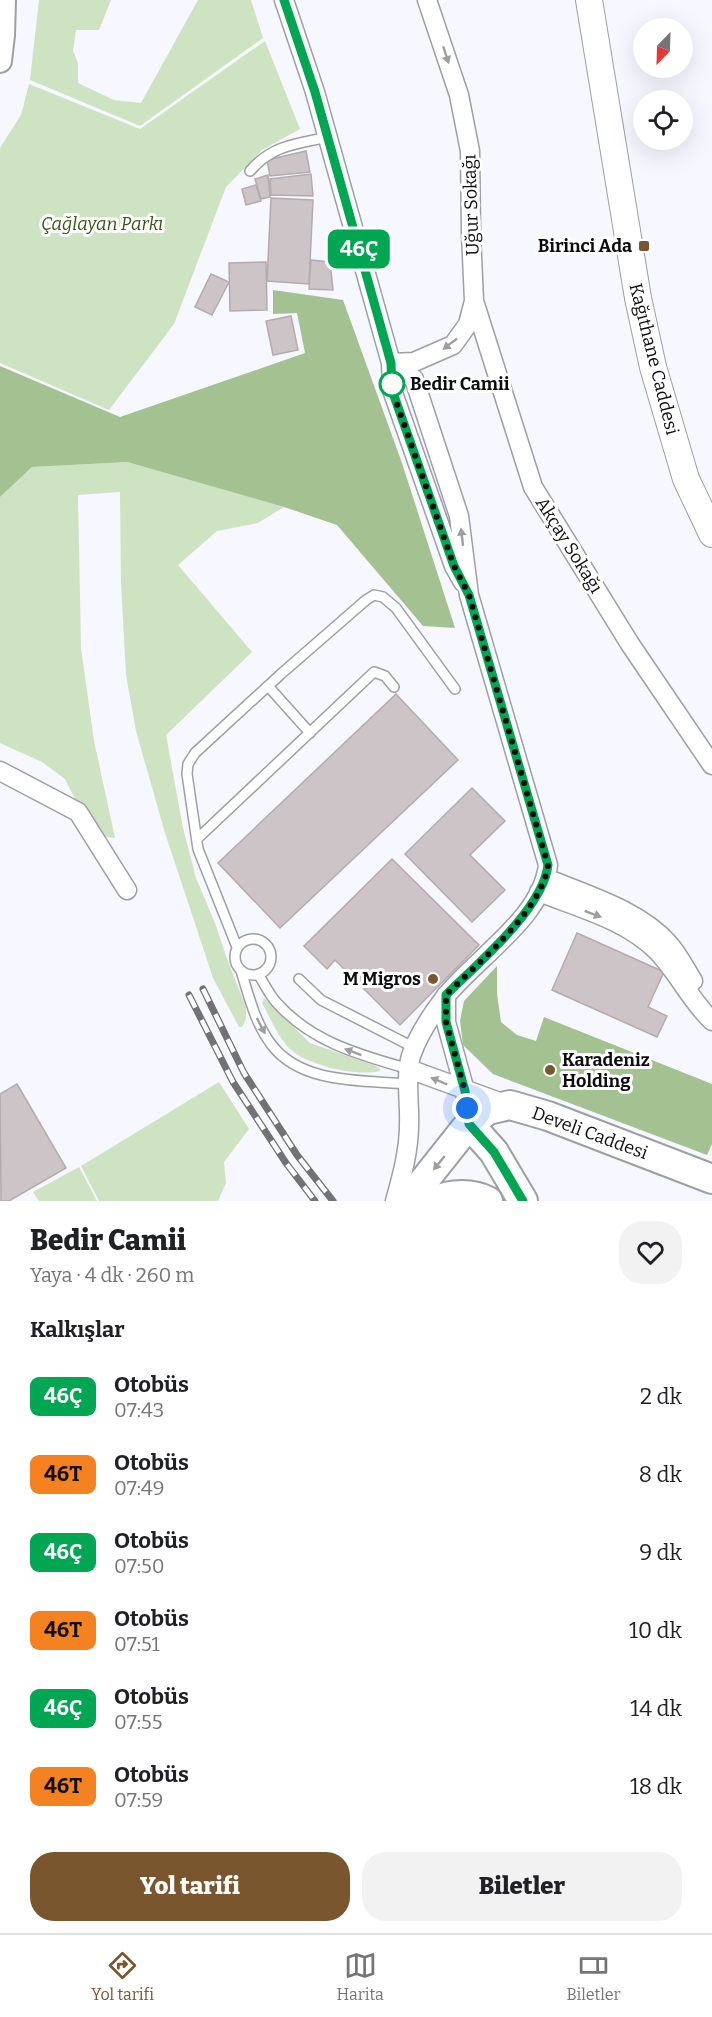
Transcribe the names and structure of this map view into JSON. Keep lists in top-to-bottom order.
{
  "streets": {
    "main road": ["Kağıthane Caddesi", "Develi Caddesi"],
    "street": ["Uğur Sokağı", "Akçay Sokağı"]
  },
  "crossings": [
    ["Uğur Sokağı", "Akçay Sokağı"]
  ],
  "parks": ["Çağlayan Parkı"],
  "places": {
    "transit": ["Birinci Ada"],
    "other": ["Bedir Camii", "M Migros", "Karadeniz Holding"]
  },
  "lines": ["bus line 46Ç"],
  "north": "bottom left",
  "page": {
    "on_map": "46Ç",
    "heading": [
      ["Bedir Camii", "Yaya · 4 dk · 260 m"],
      "Kalkışlar"
    ],
    "list": [
      {
        "mark": "46Ç",
        "name": "Otobüs",
        "note": "07:43",
        "value": "2 dk"
      },
      {
        "mark": "46T",
        "name": "Otobüs",
        "note": "07:49",
        "value": "8 dk"
      },
      {
        "mark": "46Ç",
        "name": "Otobüs",
        "note": "07:50",
        "value": "9 dk"
      },
      {
        "mark": "46T",
        "name": "Otobüs",
        "note": "07:51",
        "value": "10 dk"
      },
      {
        "mark": "46Ç",
        "name": "Otobüs",
        "note": "07:55",
        "value": "14 dk"
      },
      {
        "mark": "46T",
        "name": "Otobüs",
        "note": "07:59",
        "value": "18 dk"
      }
    ],
    "buttons": ["Yol tarifi", "Biletler"],
    "tabs": ["Yol tarifi", "Harita", "Biletler"]
  }
}
